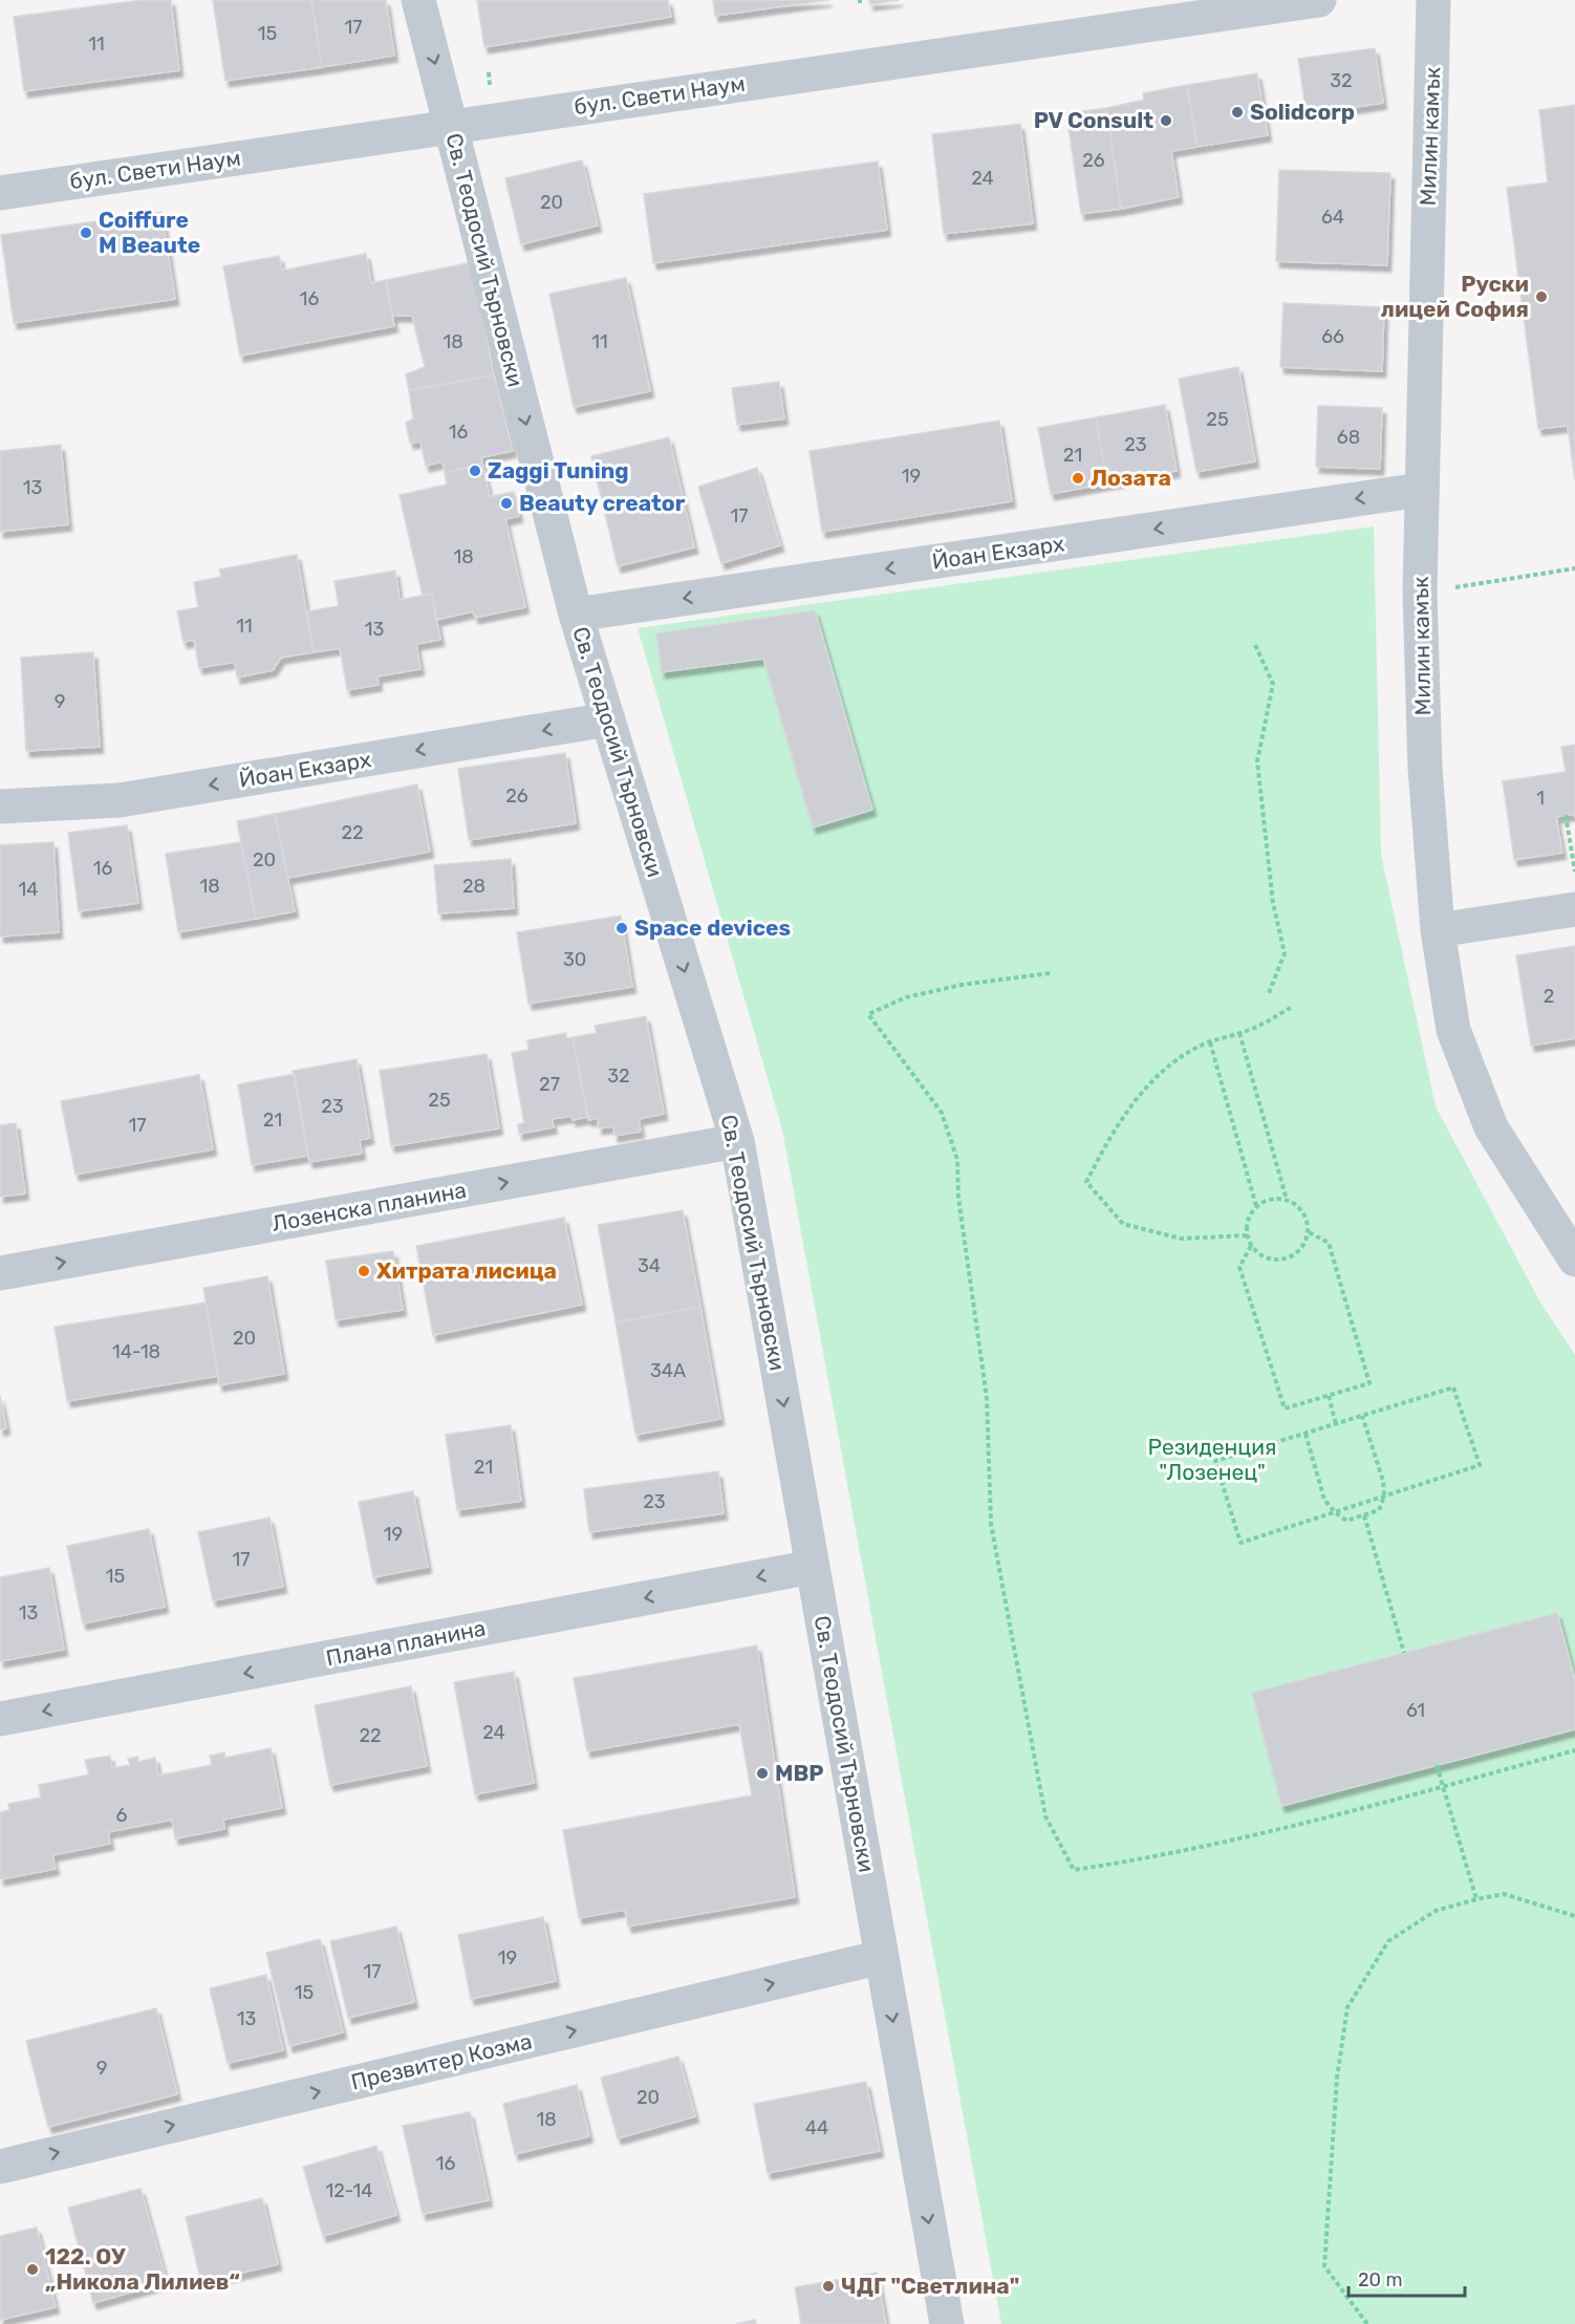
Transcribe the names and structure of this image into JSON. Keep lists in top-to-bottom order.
{
  "streets": {
    "street": [
      "бул. Свети Наум",
      "Милин камък",
      "Св. Теодосий Търновски",
      "Йоан Екзарх",
      "Лозенска планина",
      "Плана планина",
      "Презвитер Козма"
    ]
  },
  "crossings": [
    ["бул. Свети Наум", "Св. Теодосий Търновски"],
    ["Милин камък", "Йоан Екзарх"],
    ["Св. Теодосий Търновски", "Йоан Екзарх"],
    ["Св. Теодосий Търновски", "Лозенска планина"],
    ["Св. Теодосий Търновски", "Плана планина"],
    ["Св. Теодосий Търновски", "Презвитер Козма"]
  ],
  "one_way": [
    "Св. Теодосий Търновски",
    "Йоан Екзарх",
    "Лозенска планина",
    "Плана планина",
    "Презвитер Козма"
  ],
  "parks": ["Резиденция \"Лозенец\""],
  "places": [
    "Solidcorp",
    "PV Consult",
    "Coiffure M Beaute",
    "Руски лицей София",
    "Zaggi Tuning",
    "Лозата",
    "Beauty creator",
    "Space devices",
    "Хитрата лисица",
    "МВР",
    "122. ОУ „Никола Лилиев“",
    "ЧДГ \"Светлина\""
  ],
  "house_numbers": [
    "17",
    "15",
    "11",
    "32",
    "26",
    "24",
    "20",
    "64",
    "16",
    "66",
    "18",
    "11",
    "25",
    "16",
    "68",
    "23",
    "21",
    "19",
    "13",
    "17",
    "18",
    "11",
    "13",
    "9",
    "26",
    "1",
    "22",
    "20",
    "16",
    "18",
    "28",
    "14",
    "30",
    "2",
    "32",
    "27",
    "25",
    "23",
    "21",
    "17",
    "34",
    "20",
    "14-18",
    "34А",
    "21",
    "23",
    "19",
    "17",
    "15",
    "13",
    "61",
    "24",
    "22",
    "6",
    "19",
    "17",
    "15",
    "13",
    "9",
    "20",
    "18",
    "44",
    "16",
    "12-14"
  ],
  "scale_bar": "20 m"
}
